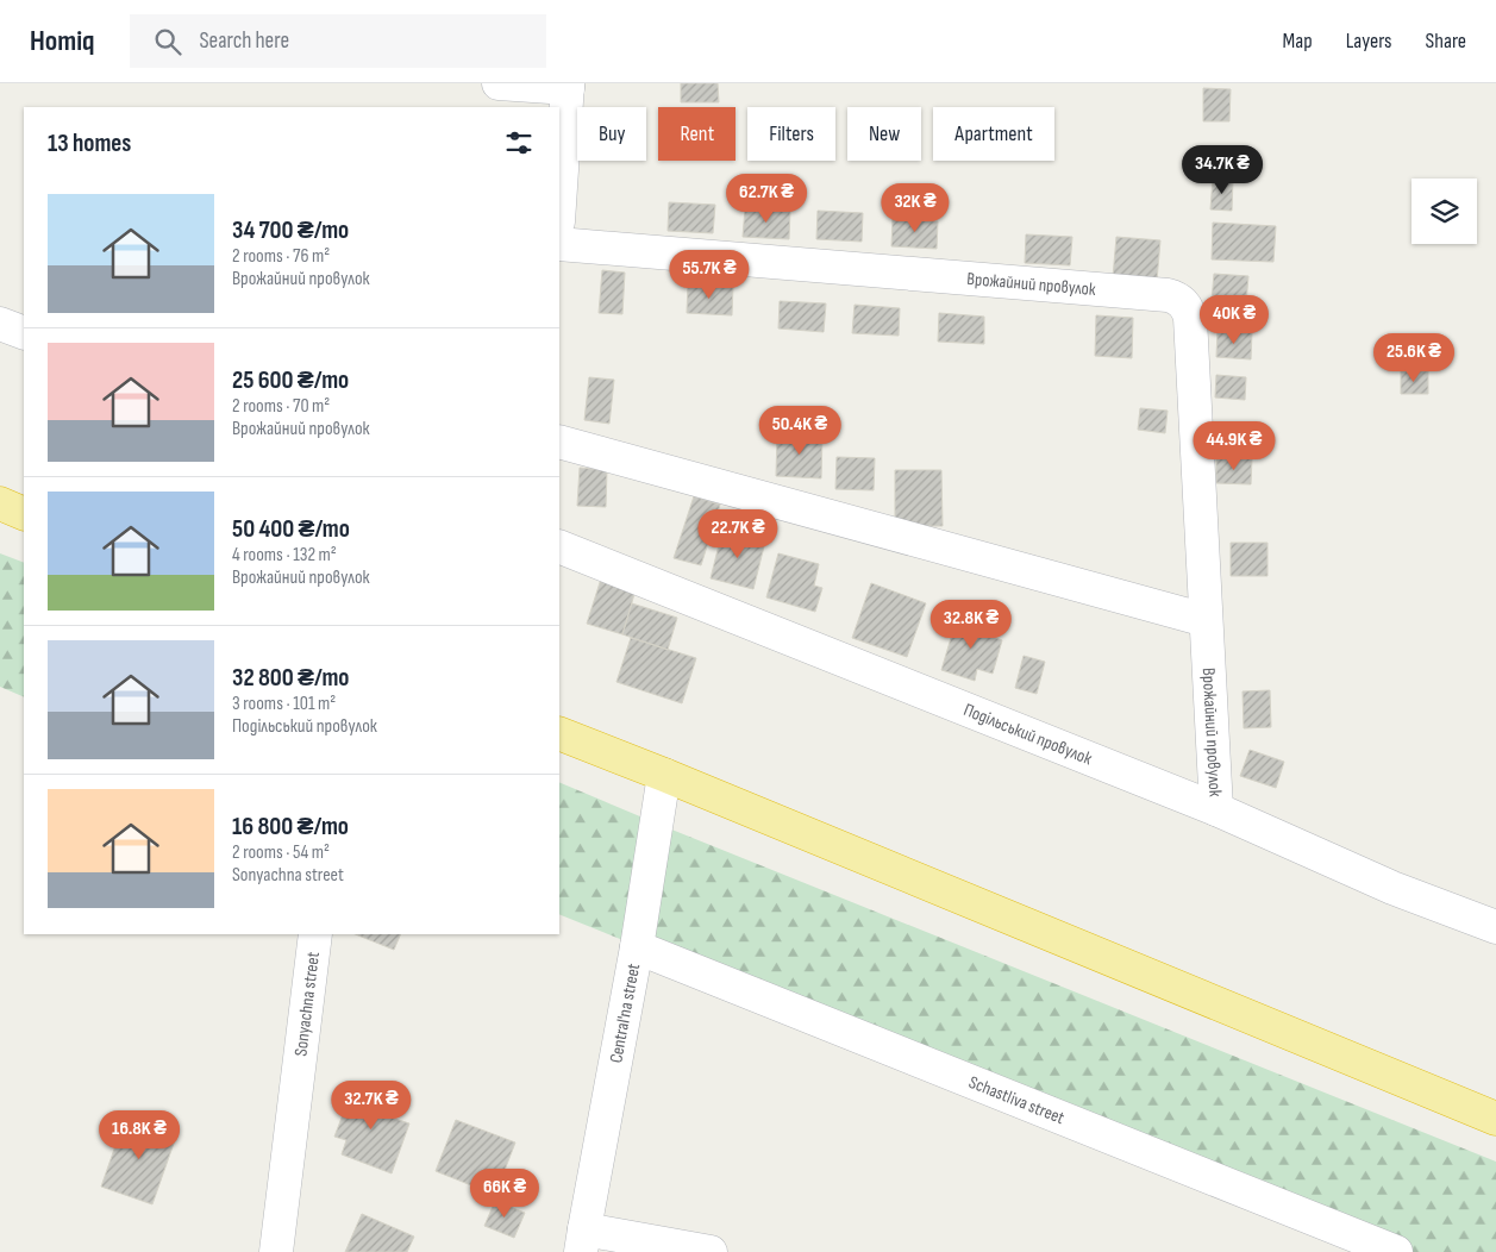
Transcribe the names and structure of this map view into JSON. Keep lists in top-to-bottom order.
{
  "streets": {
    "street": [
      "Врожайний провулок",
      "Подільський провулок",
      "Sonyachna street",
      "Central'na street",
      "Schastliva street"
    ]
  },
  "crossings": [
    ["Врожайний провулок", "Подільський провулок"],
    ["Central'na street", "Schastliva street"]
  ],
  "page": {
    "header": "Homiq",
    "search": "Search here",
    "nav": ["Map", "Layers", "Share"],
    "chip": [
      "Buy",
      "Rent",
      "Filters",
      "New",
      "Apartment"
    ],
    "heading": "13 homes",
    "price": [
      "34.7K ₴",
      "62.7K ₴",
      "32K ₴",
      "55.7K ₴",
      "40K ₴",
      "25.6K ₴",
      "50.4K ₴",
      "44.9K ₴",
      "22.7K ₴",
      "32.8K ₴",
      "32.7K ₴",
      "16.8K ₴",
      "66K ₴"
    ],
    "list": [
      {
        "name": "34 700 ₴/mo",
        "note": "2 rooms · 76 m² · Врожайний провулок"
      },
      {
        "name": "25 600 ₴/mo",
        "note": "2 rooms · 70 m² · Врожайний провулок"
      },
      {
        "name": "50 400 ₴/mo",
        "note": "4 rooms · 132 m² · Врожайний провулок"
      },
      {
        "name": "32 800 ₴/mo",
        "note": "3 rooms · 101 m² · Подільський провулок"
      },
      {
        "name": "16 800 ₴/mo",
        "note": "2 rooms · 54 m² · Sonyachna street"
      }
    ]
  }
}
